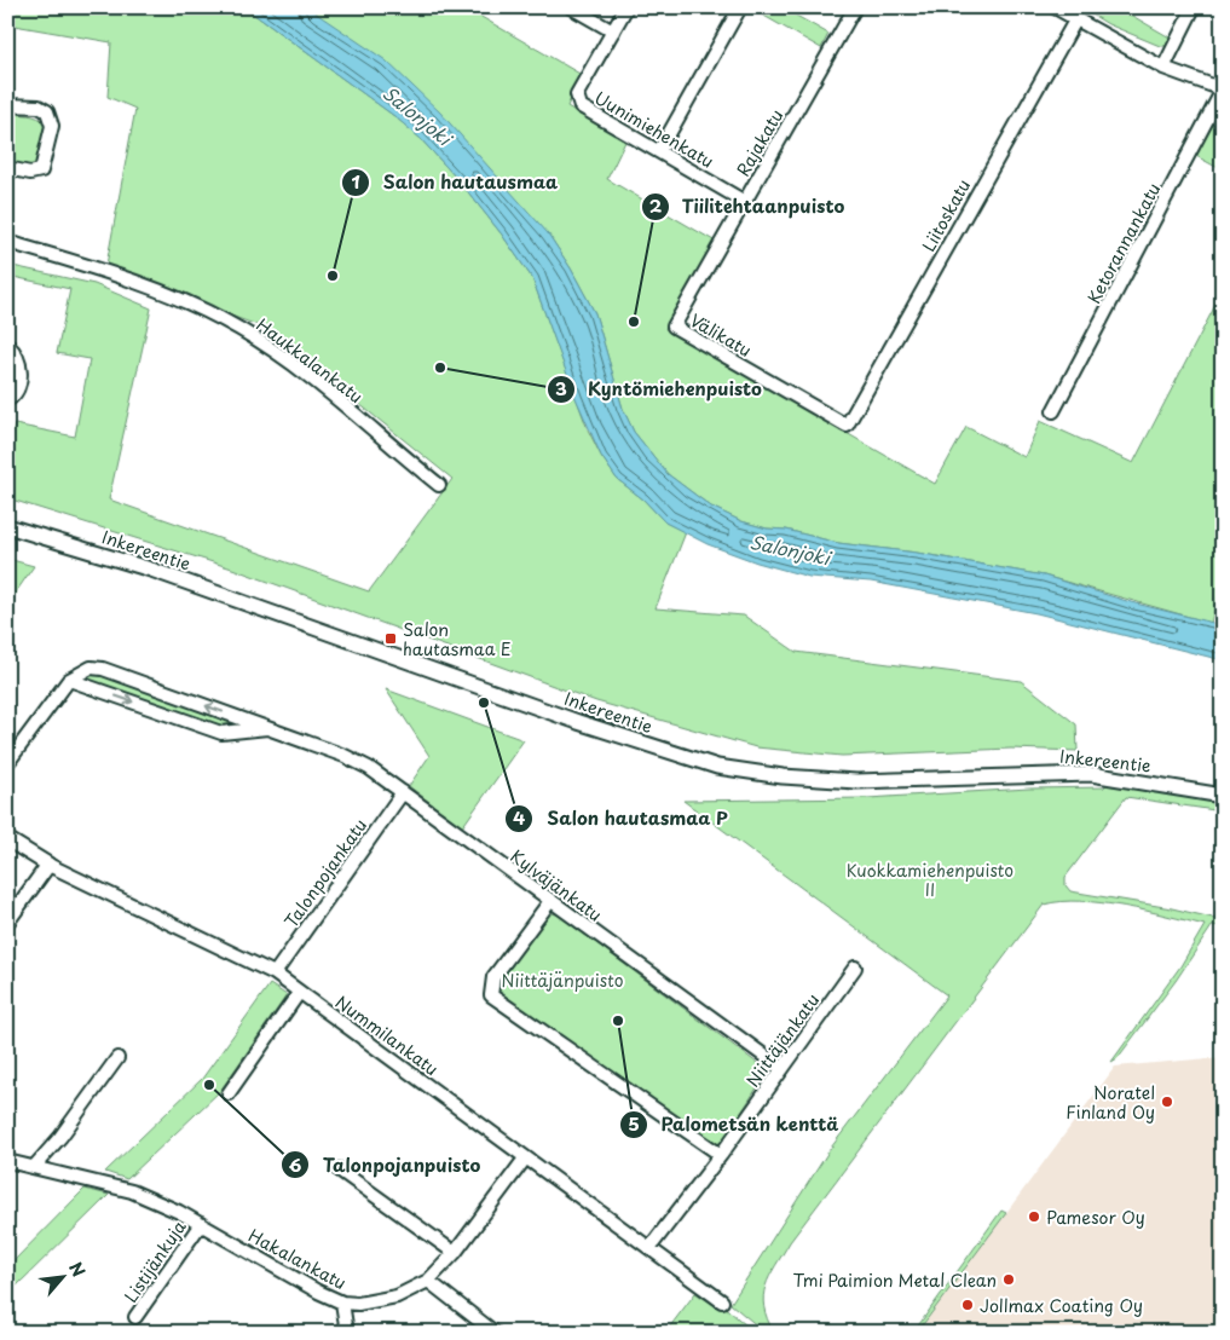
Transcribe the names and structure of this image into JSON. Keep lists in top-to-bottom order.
{
  "streets": {
    "street": [
      "Uunimiehenkatu",
      "Rajakatu",
      "Liitoskatu",
      "Ketorannankatu",
      "Välikatu",
      "Haukkalankatu",
      "Inkereentie",
      "Talonpojankatu",
      "Kylväjänkatu",
      "Nummilankatu",
      "Niittäjänkatu",
      "Hakalankatu",
      "Listijänkuja"
    ]
  },
  "crossings": [
    ["Uunimiehenkatu", "Rajakatu"],
    ["Rajakatu", "Välikatu"],
    ["Liitoskatu", "Välikatu"],
    ["Talonpojankatu", "Kylväjänkatu"],
    ["Talonpojankatu", "Nummilankatu"],
    ["Kylväjänkatu", "Niittäjänkatu"],
    ["Nummilankatu", "Niittäjänkatu"],
    ["Nummilankatu", "Hakalankatu"],
    ["Hakalankatu", "Listijänkuja"]
  ],
  "water": ["Salonjoki"],
  "parks": ["Kuokkamiehenpuisto II", "Niittäjänpuisto"],
  "places": {
    "other": [
      "Salon hautausmaa",
      "Tiilitehtaanpuisto",
      "Kyntömiehenpuisto",
      "Salon hautasmaa P",
      "Palometsän kenttä",
      "Talonpojanpuisto",
      "Noratel Finland Oy",
      "Pamesor Oy",
      "Tmi Paimion Metal Clean",
      "Jollmax Coating Oy"
    ],
    "transit": ["Salon hautasmaa E"]
  },
  "north": "top right"
}
